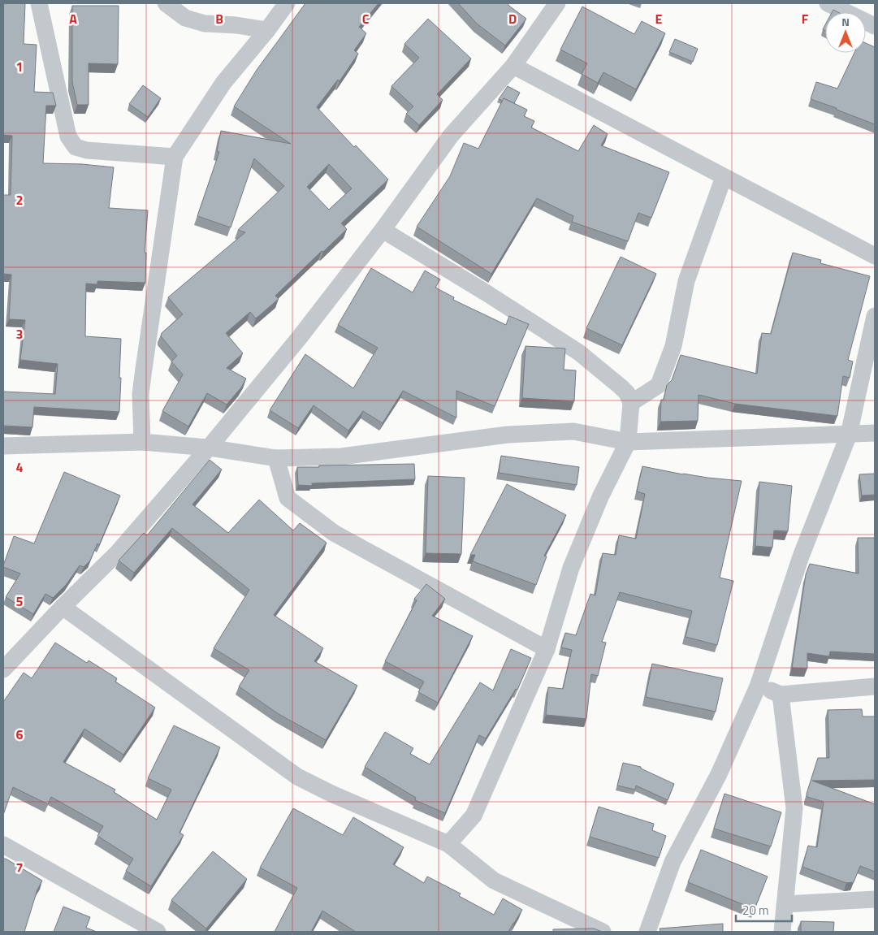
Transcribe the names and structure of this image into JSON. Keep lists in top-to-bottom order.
{
  "scale_bar": "20 m",
  "north": "top",
  "grid": {
    "columns": [
      "A",
      "B",
      "C",
      "D",
      "E",
      "F"
    ],
    "rows": [
      "1",
      "2",
      "3",
      "4",
      "5",
      "6",
      "7"
    ]
  }
}
